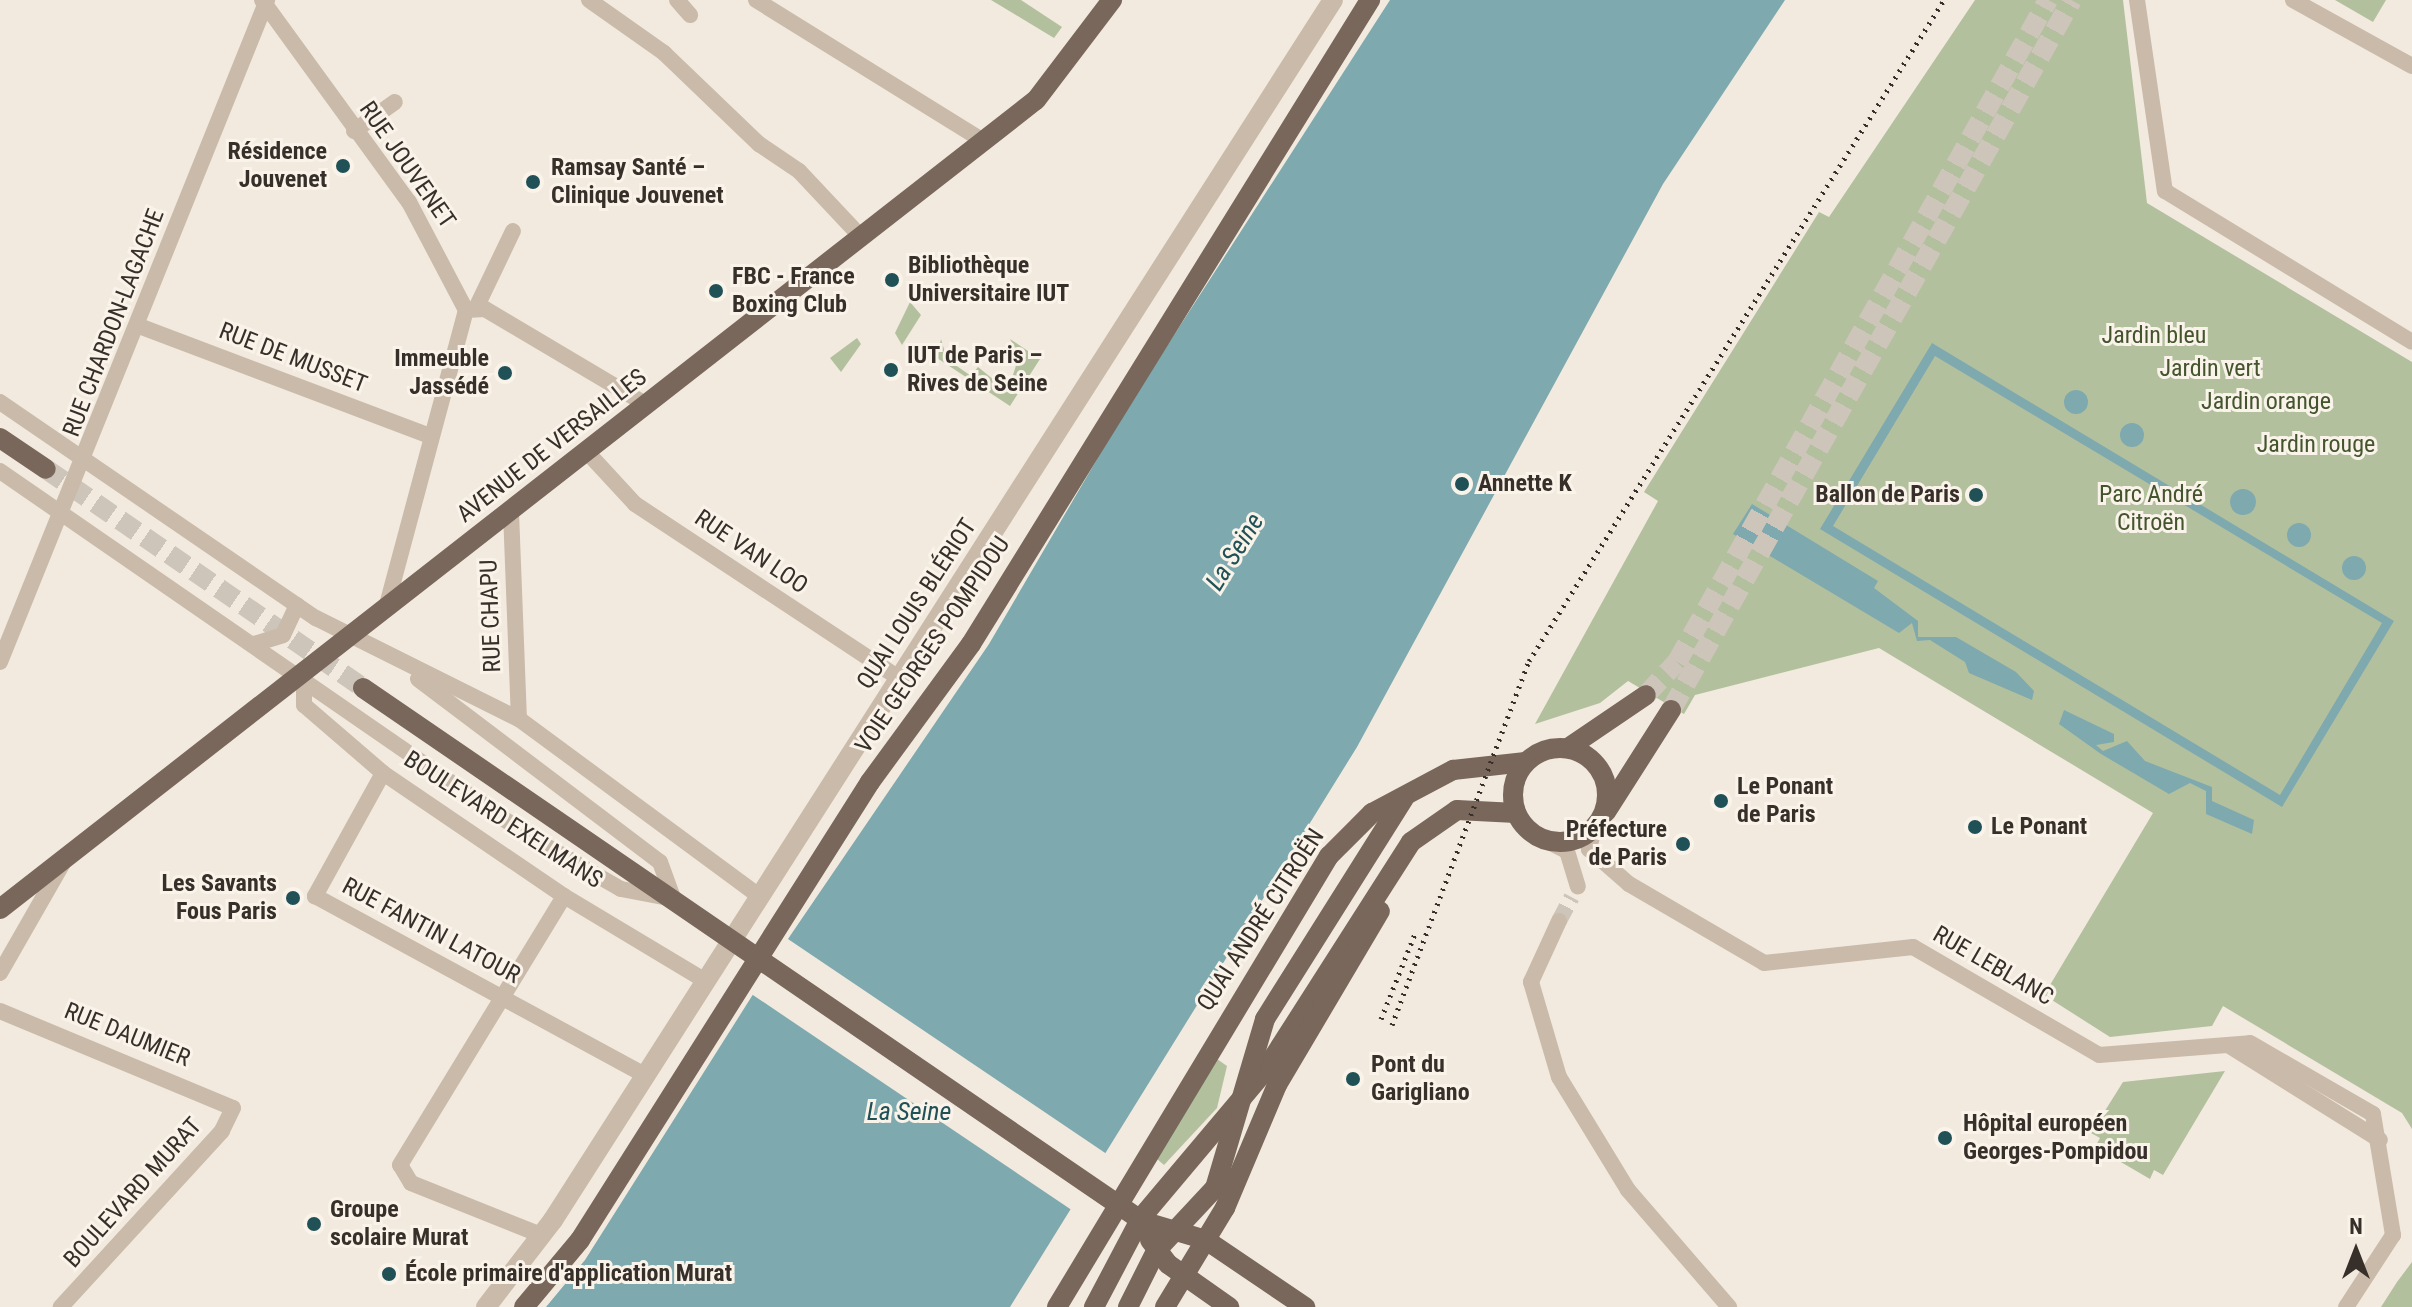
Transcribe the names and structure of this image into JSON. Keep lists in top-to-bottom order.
{
  "streets": {
    "main road": [
      "AVENUE DE VERSAILLES",
      "VOIE GEORGES POMPIDOU",
      "BOULEVARD EXELMANS",
      "QUAI ANDRÉ CITROËN"
    ],
    "street": [
      "RUE JOUVENET",
      "RUE CHARDON-LAGACHE",
      "RUE DE MUSSET",
      "RUE VAN LOO",
      "QUAI LOUIS BLÉRIOT",
      "RUE CHAPU",
      "RUE FANTIN LATOUR",
      "RUE LEBLANC",
      "RUE DAUMIER",
      "BOULEVARD MURAT"
    ]
  },
  "crossings": [
    ["RUE JOUVENET", "RUE CHARDON-LAGACHE"],
    ["RUE CHARDON-LAGACHE", "RUE DE MUSSET"],
    ["RUE CHARDON-LAGACHE", "BOULEVARD EXELMANS"],
    ["AVENUE DE VERSAILLES", "RUE VAN LOO"],
    ["AVENUE DE VERSAILLES", "RUE CHAPU"],
    ["AVENUE DE VERSAILLES", "BOULEVARD EXELMANS"],
    ["RUE VAN LOO", "QUAI LOUIS BLÉRIOT"],
    ["QUAI LOUIS BLÉRIOT", "BOULEVARD EXELMANS"],
    ["QUAI LOUIS BLÉRIOT", "RUE FANTIN LATOUR"],
    ["BOULEVARD EXELMANS", "RUE FANTIN LATOUR"],
    ["QUAI ANDRÉ CITROËN", "RUE LEBLANC"],
    ["RUE DAUMIER", "BOULEVARD MURAT"]
  ],
  "water": ["La Seine"],
  "parks": [
    "Jardin bleu",
    "Jardin vert",
    "Jardin orange",
    "Jardin rouge",
    "Parc André Citroën"
  ],
  "places": [
    "Résidence Jouvenet",
    "Ramsay Santé – Clinique Jouvenet",
    "Bibliothèque Universitaire IUT",
    "FBC - France Boxing Club",
    "IUT de Paris – Rives de Seine",
    "Immeuble Jassédé",
    "Annette K",
    "Ballon de Paris",
    "Le Ponant de Paris",
    "Le Ponant",
    "Préfecture de Paris",
    "Les Savants Fous Paris",
    "Pont du Garigliano",
    "Hôpital européen Georges-Pompidou",
    "Groupe scolaire Murat",
    "École primaire d'application Murat"
  ],
  "north": "top"
}
